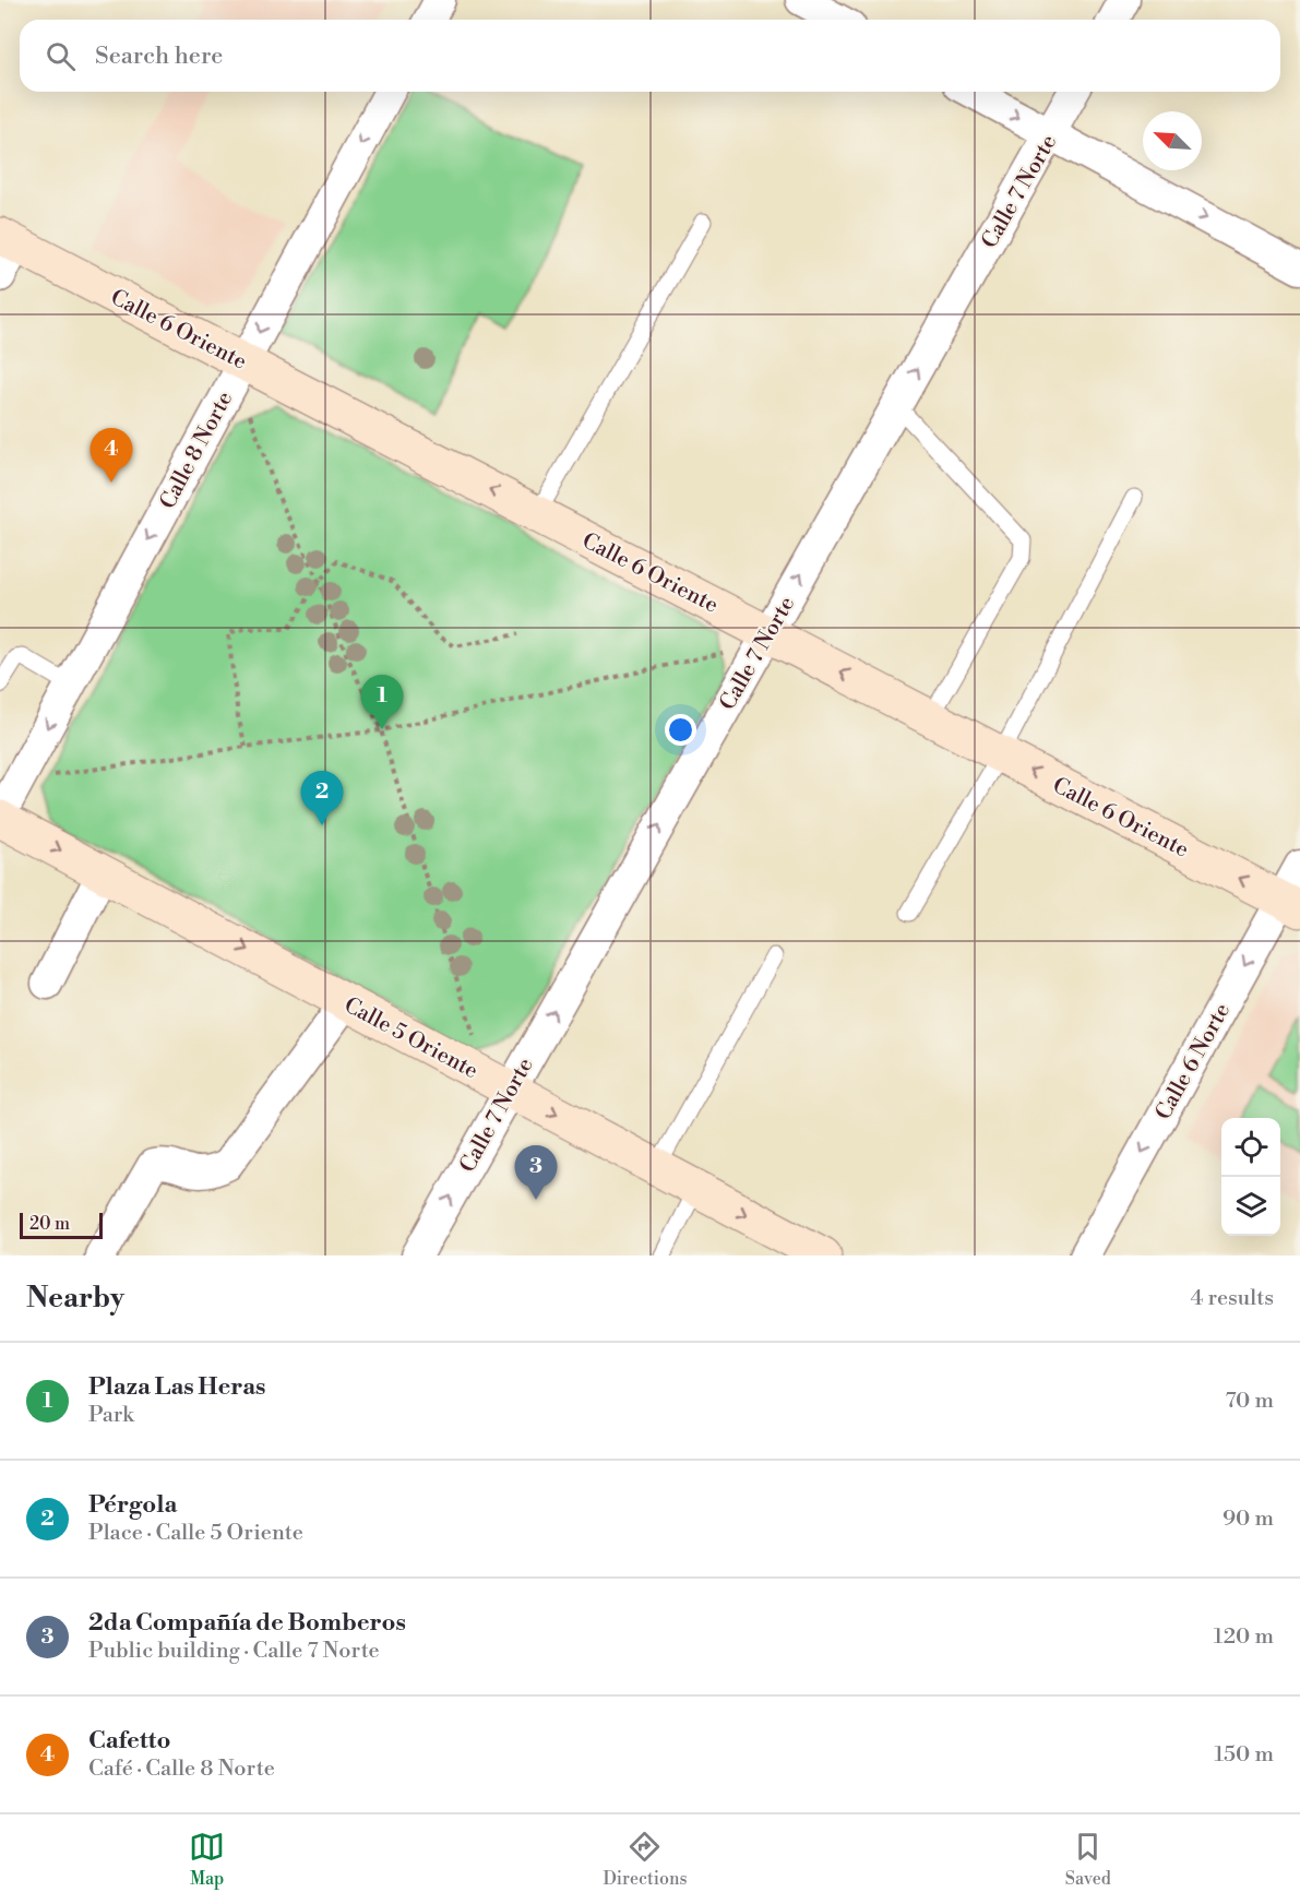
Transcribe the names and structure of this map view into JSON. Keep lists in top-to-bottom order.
{
  "streets": {
    "main road": ["Calle 6 Oriente", "Calle 5 Oriente"],
    "street": ["Calle 7 Norte", "Calle 8 Norte", "Calle 6 Norte"]
  },
  "crossings": [
    ["Calle 7 Norte", "Calle 6 Oriente"],
    ["Calle 7 Norte", "Calle 5 Oriente"],
    ["Calle 6 Oriente", "Calle 8 Norte"],
    ["Calle 6 Oriente", "Calle 6 Norte"],
    ["Calle 8 Norte", "Calle 5 Oriente"]
  ],
  "one_way": [
    "Calle 7 Norte",
    "Calle 6 Oriente",
    "Calle 8 Norte",
    "Calle 5 Oriente",
    "Calle 6 Norte"
  ],
  "scale_bar": "20 m",
  "north": "top left",
  "page": {
    "search": "Search here",
    "pins": [
      "4",
      "1",
      "2",
      "3"
    ],
    "scale": "20 m",
    "heading": ["Nearby", "4 results"],
    "list": [
      {
        "mark": "1",
        "name": "Plaza Las Heras",
        "note": "Park",
        "value": "70 m"
      },
      {
        "mark": "2",
        "name": "Pérgola",
        "note": "Place · Calle 5 Oriente",
        "value": "90 m"
      },
      {
        "mark": "3",
        "name": "2da Compañía de Bomberos",
        "note": "Public building · Calle 7 Norte",
        "value": "120 m"
      },
      {
        "mark": "4",
        "name": "Cafetto",
        "note": "Café · Calle 8 Norte",
        "value": "150 m"
      }
    ],
    "nav": ["Map", "Directions", "Saved"]
  }
}
